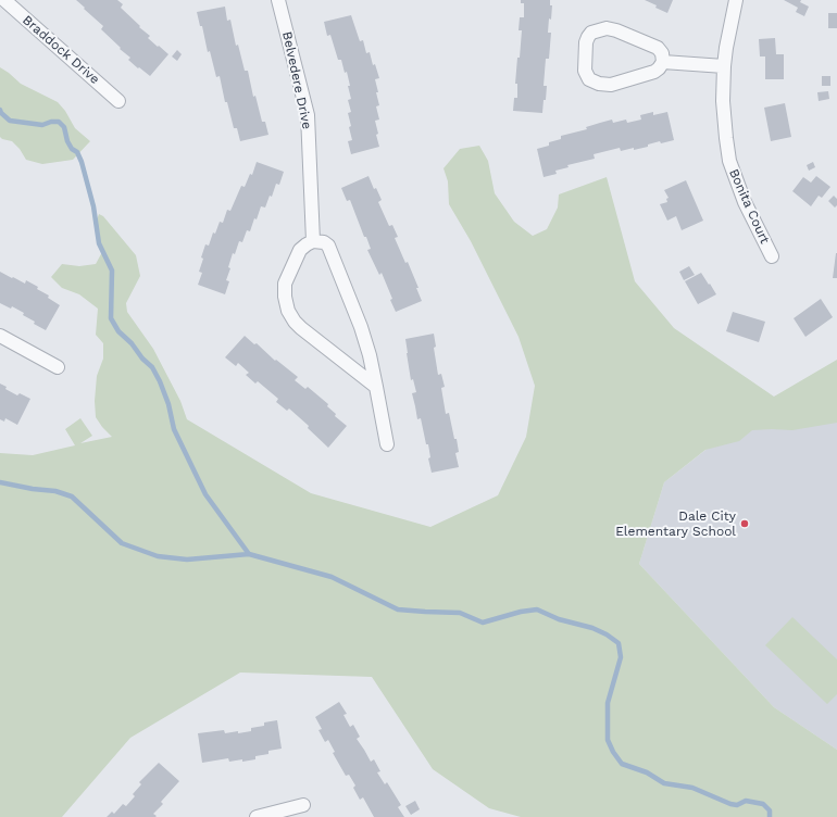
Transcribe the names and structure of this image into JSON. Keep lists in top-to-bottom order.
{
  "streets": {
    "street": ["Braddock Drive", "Belvedere Drive", "Bonita Court"]
  },
  "places": ["Dale City Elementary School"]
}
